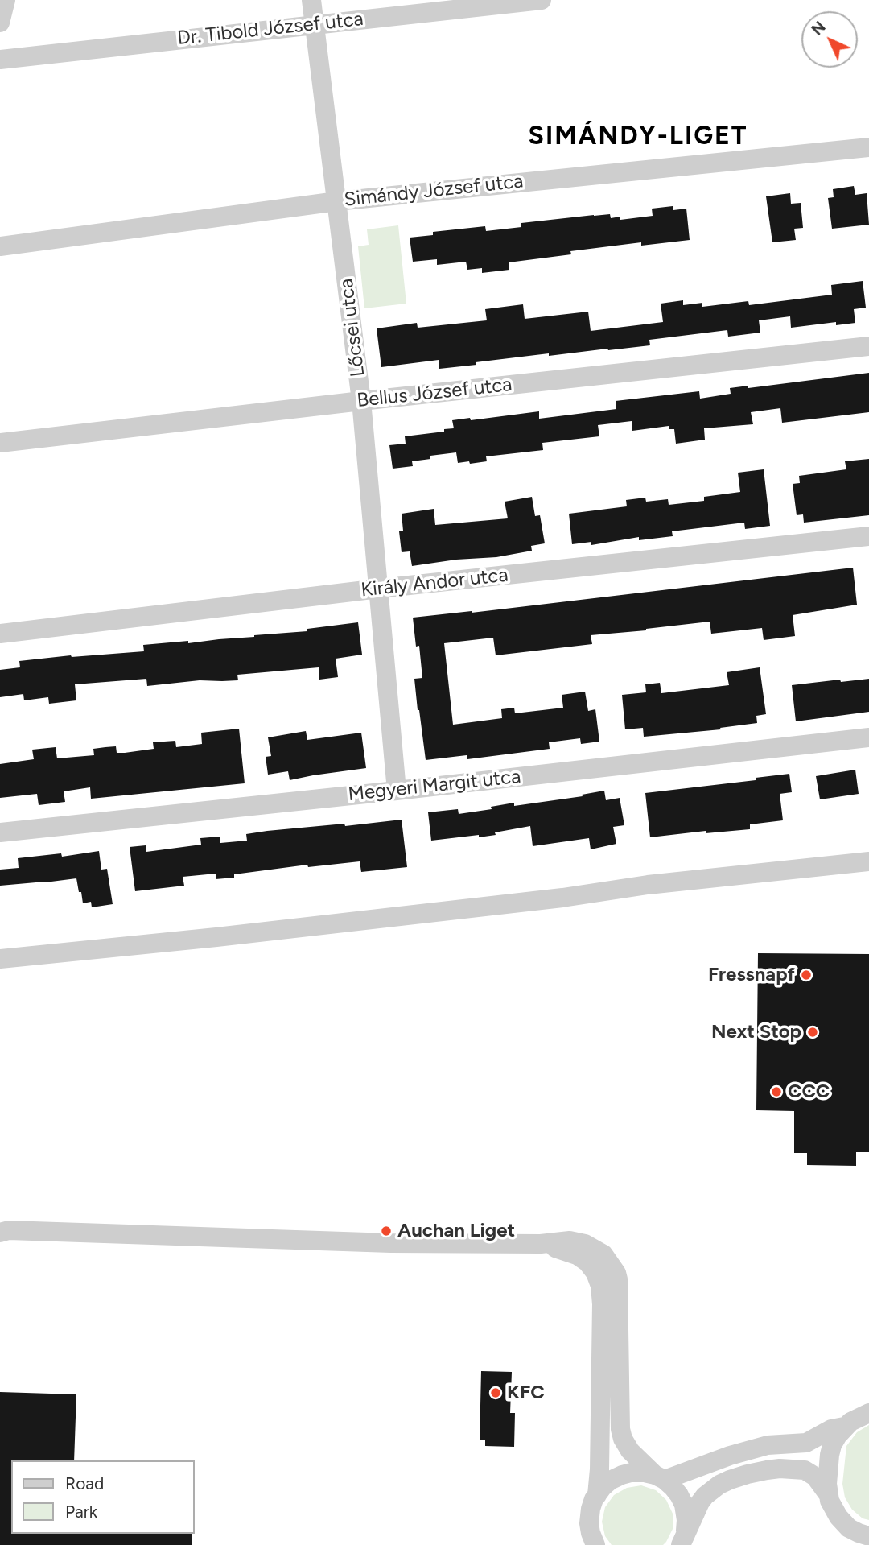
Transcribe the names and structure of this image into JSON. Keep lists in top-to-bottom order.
{
  "streets": {
    "street": [
      "Dr. Tibold József utca",
      "Simándy József utca",
      "Lőcsei utca",
      "Bellus József utca",
      "Király Andor utca",
      "Megyeri Margit utca"
    ]
  },
  "crossings": [
    ["Dr. Tibold József utca", "Lőcsei utca"],
    ["Simándy József utca", "Lőcsei utca"],
    ["Lőcsei utca", "Bellus József utca"],
    ["Lőcsei utca", "Király Andor utca"],
    ["Lőcsei utca", "Megyeri Margit utca"]
  ],
  "districts": ["SIMÁNDY-LIGET"],
  "places": [
    "Fressnapf",
    "Next Stop",
    "CCC",
    "Auchan Liget",
    "KFC"
  ],
  "legend": ["Road", "Park"],
  "north": "top left"
}
